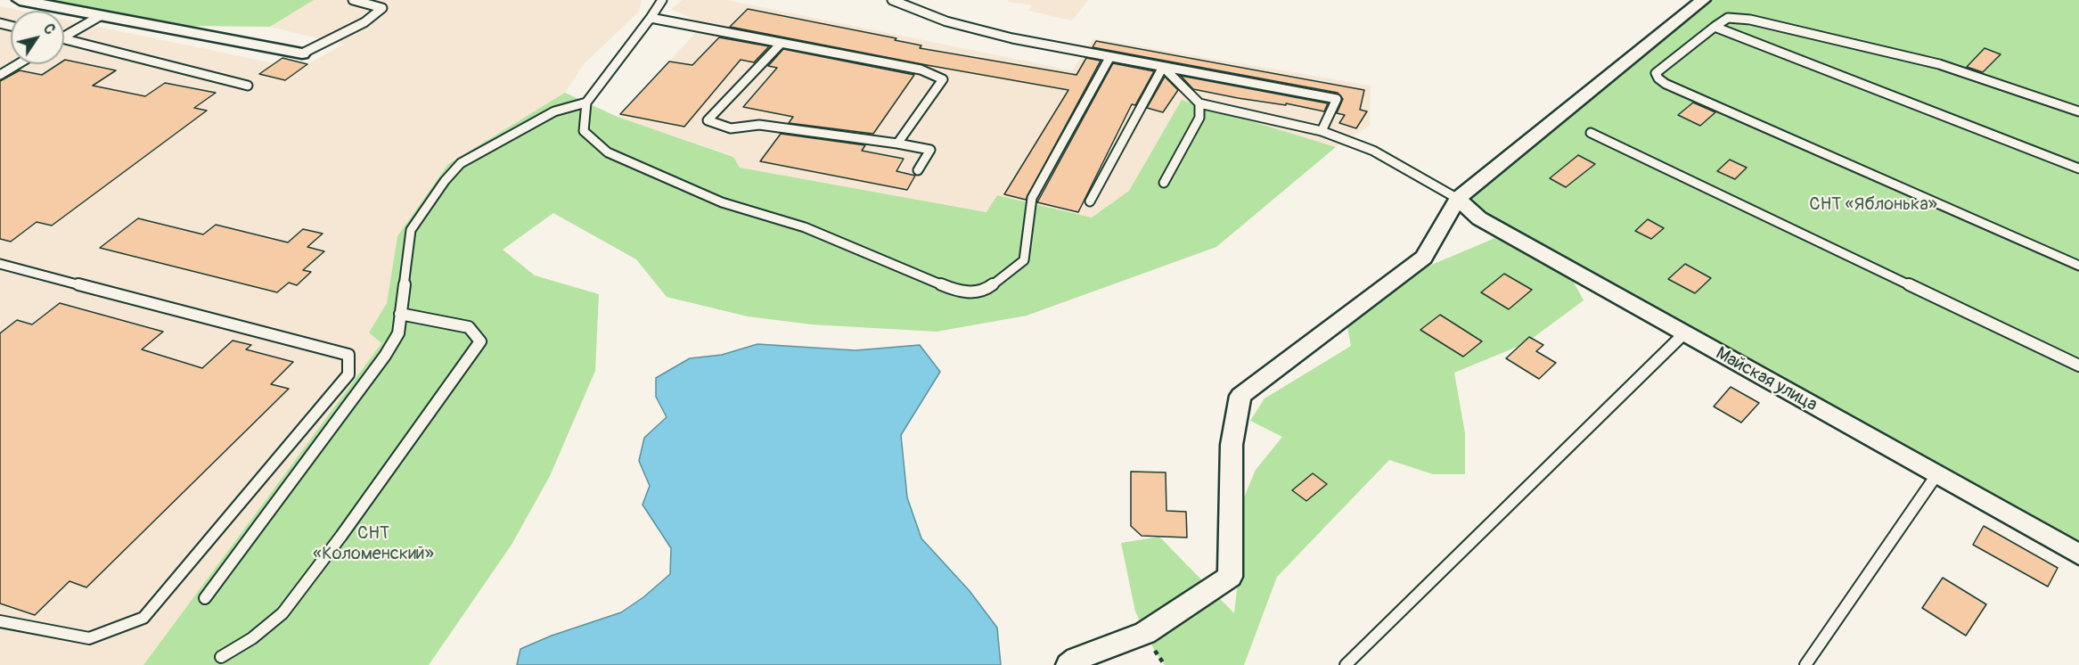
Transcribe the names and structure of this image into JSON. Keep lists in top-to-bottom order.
{
  "streets": {
    "street": ["Майская улица"]
  },
  "parks": ["СНТ «Яблонька»", "СНТ «Коломенский»"],
  "north": "top right"
}
